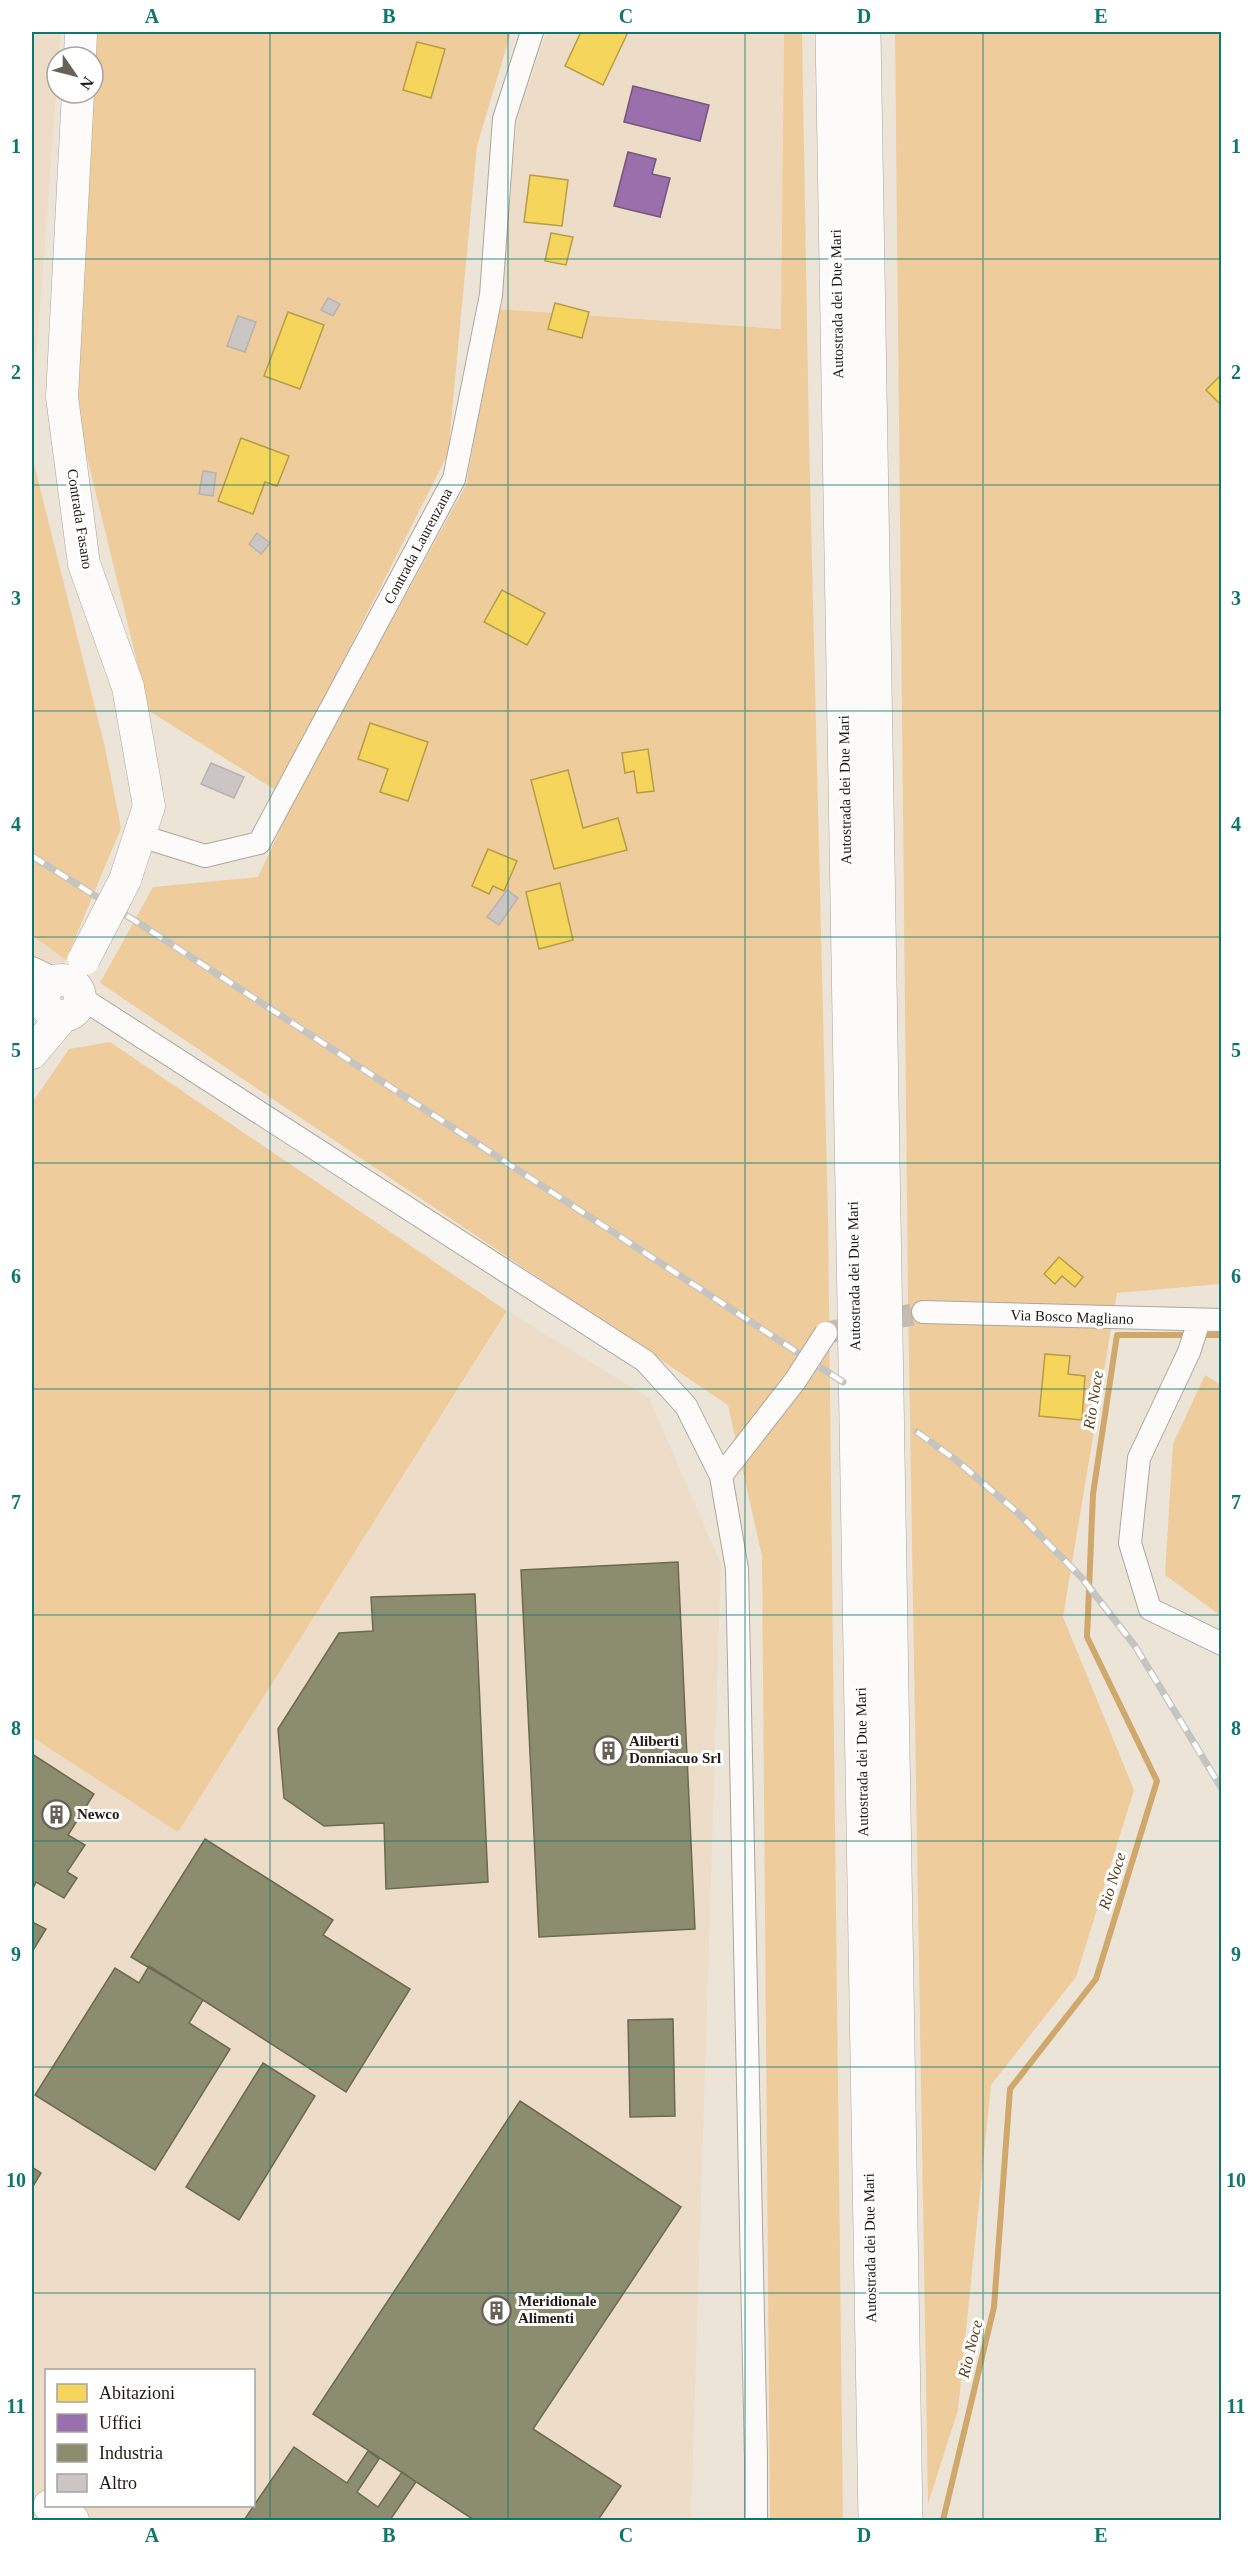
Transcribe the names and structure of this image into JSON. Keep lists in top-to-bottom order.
{
  "streets": {
    "highway": ["Autostrada dei Due Mari"],
    "main road": ["Contrada Fasano"],
    "street": ["Contrada Laurenzana", "Via Bosco Magliano"]
  },
  "crossings": [
    ["Contrada Fasano", "Contrada Laurenzana"]
  ],
  "water": ["Rio Noce"],
  "places": {
    "building": ["Aliberti Donniacuo Srl", "Newco", "Meridionale Alimenti"]
  },
  "legend": [
    "Abitazioni",
    "Uffici",
    "Industria",
    "Altro"
  ],
  "north": "bottom right",
  "grid": {
    "columns": [
      "A",
      "B",
      "C",
      "D",
      "E"
    ],
    "rows": [
      "1",
      "2",
      "3",
      "4",
      "5",
      "6",
      "7",
      "8",
      "9",
      "10",
      "11"
    ]
  }
}
